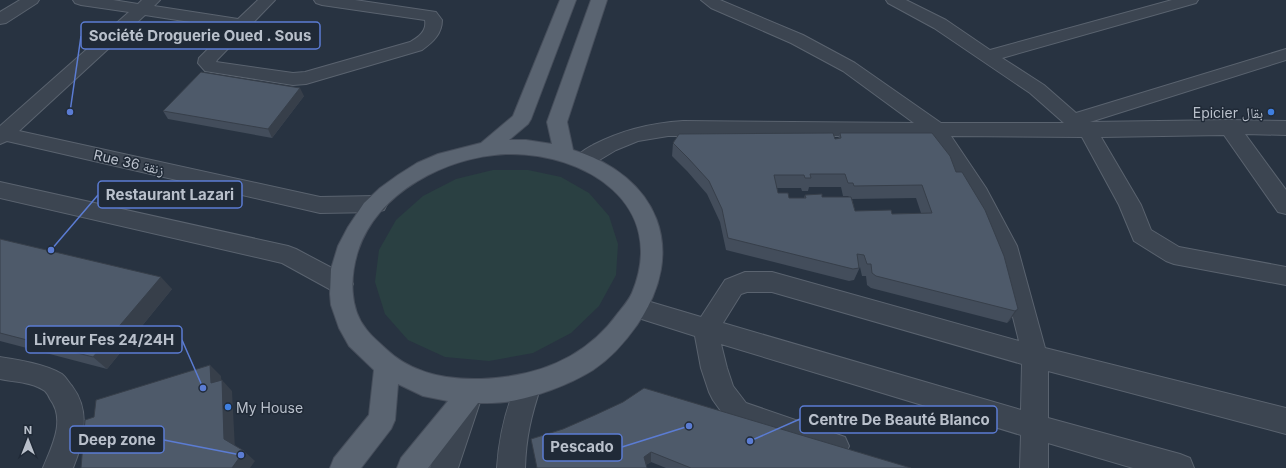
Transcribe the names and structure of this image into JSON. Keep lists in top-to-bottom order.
{
  "streets": {
    "street": ["Rue 36 زنقة"]
  },
  "places": [
    "Société Droguerie Oued . Sous",
    "Epicier بقال",
    "Restaurant Lazari",
    "Livreur Fes 24/24H",
    "My House",
    "Pescado",
    "Centre De Beauté Blanco",
    "Deep zone"
  ],
  "north": "top"
}
